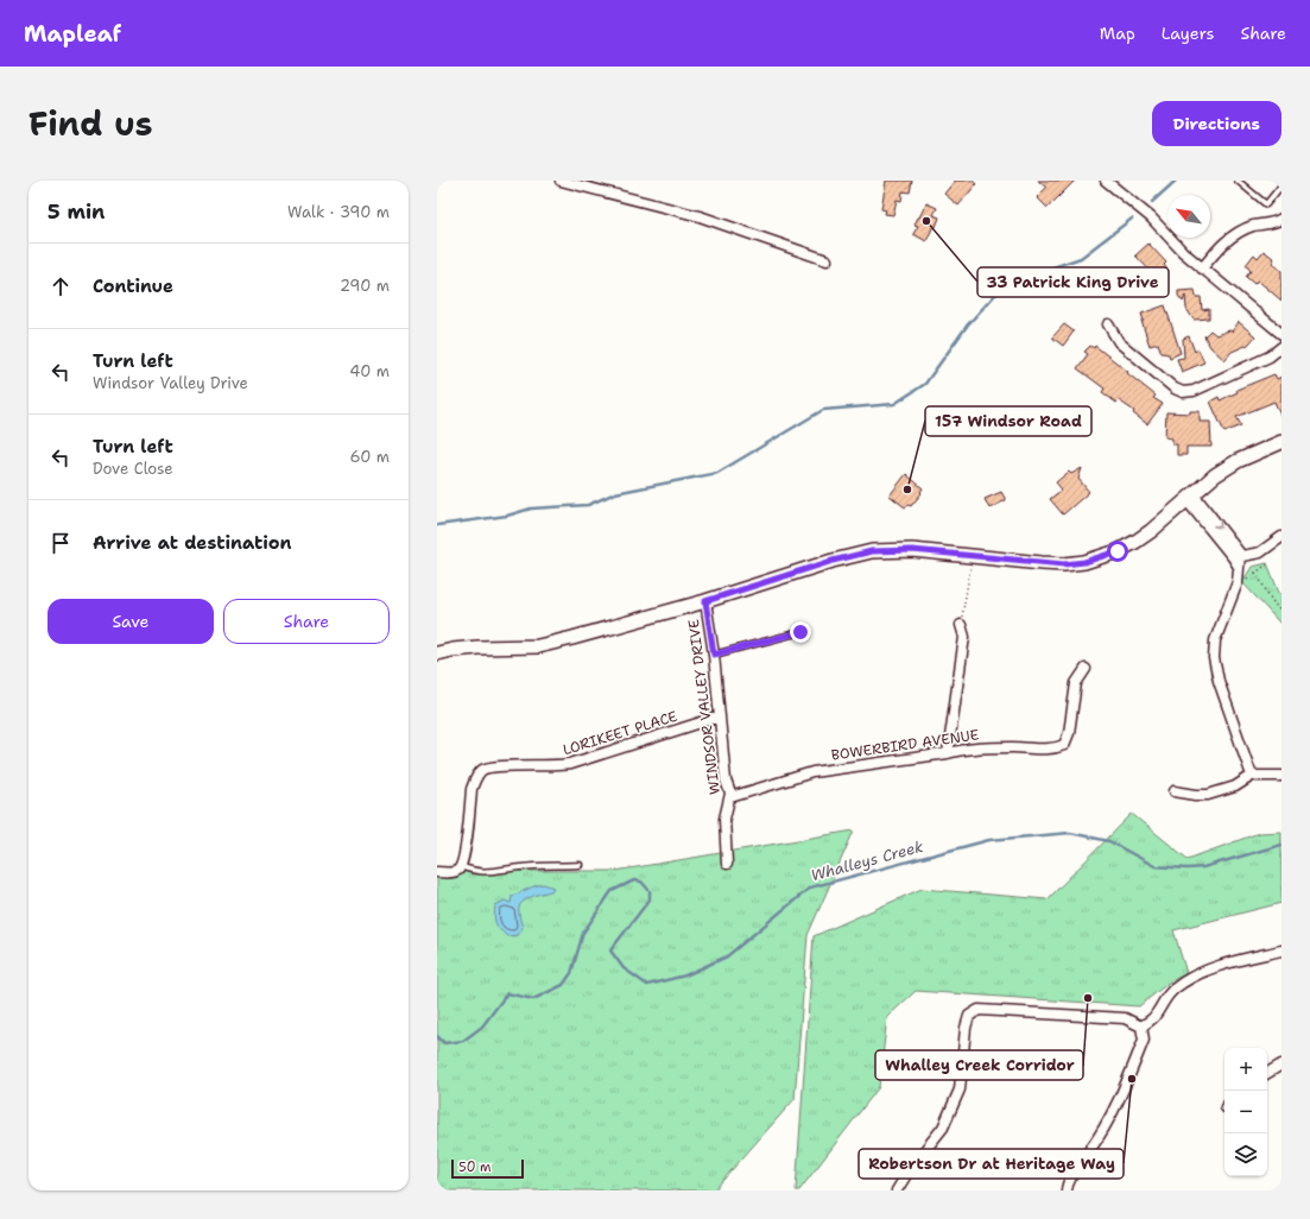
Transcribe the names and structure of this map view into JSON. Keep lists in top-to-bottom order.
{
  "streets": {
    "street": ["WINDSOR VALLEY DRIVE", "LORIKEET PLACE", "BOWERBIRD AVENUE"]
  },
  "crossings": [
    ["WINDSOR VALLEY DRIVE", "LORIKEET PLACE"],
    ["WINDSOR VALLEY DRIVE", "BOWERBIRD AVENUE"]
  ],
  "water": ["Whalleys Creek"],
  "places": [
    "33 Patrick King Drive",
    "157 Windsor Road",
    "Whalley Creek Corridor",
    "Robertson Dr at Heritage Way"
  ],
  "scale_bar": "50 m",
  "north": "top left",
  "page": {
    "header": "Mapleaf",
    "nav": ["Map", "Layers", "Share"],
    "title": "Find us",
    "buttons": [
      "Directions",
      ["Save", "Share"]
    ],
    "heading": ["5 min", "Walk · 390 m"],
    "list": [
      ["Continue", "290 m"],
      ["Turn left", "Windsor Valley Drive", "40 m"],
      ["Turn left", "Dove Close", "60 m"],
      "Arrive at destination"
    ],
    "map_buttons": ["+", "−"],
    "scale": "50 m"
  }
}
